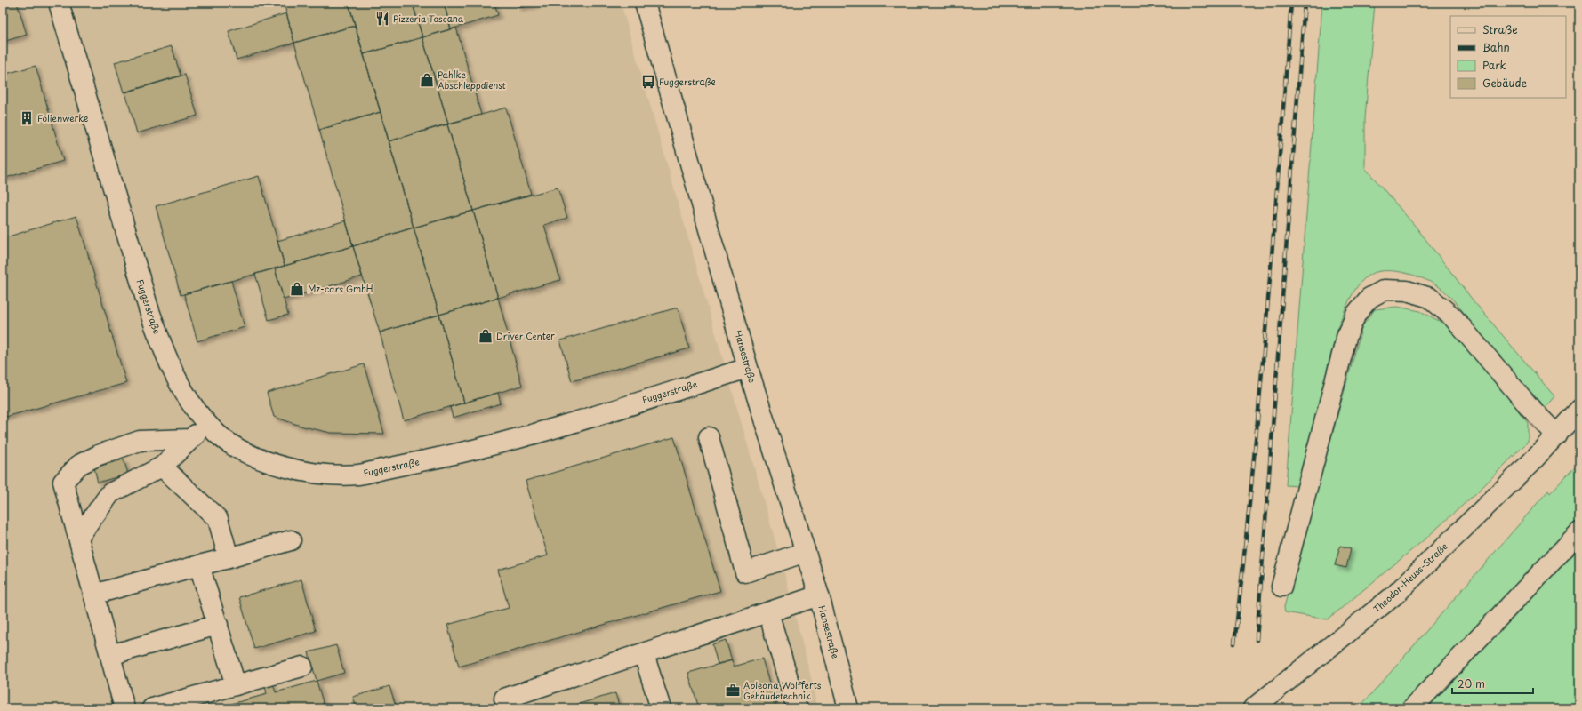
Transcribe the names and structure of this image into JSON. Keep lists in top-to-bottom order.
{
  "streets": {
    "street": ["Fuggerstraße", "Hansestraße", "Theodor-Heuss-Straße"]
  },
  "crossings": [
    ["Fuggerstraße", "Hansestraße"]
  ],
  "places": {
    "restaurant": ["Pizzeria Toscana"],
    "shop": ["Pahlke Abschleppdienst", "Mz-cars GmbH", "Driver Center"],
    "bus stop": ["Fuggerstraße"],
    "building": ["Folienwerke"],
    "office": ["Apleona Wolfferts Gebäudetechnik"]
  },
  "legend": [
    "Straße",
    "Bahn",
    "Park",
    "Gebäude"
  ],
  "scale_bar": "20 m"
}
